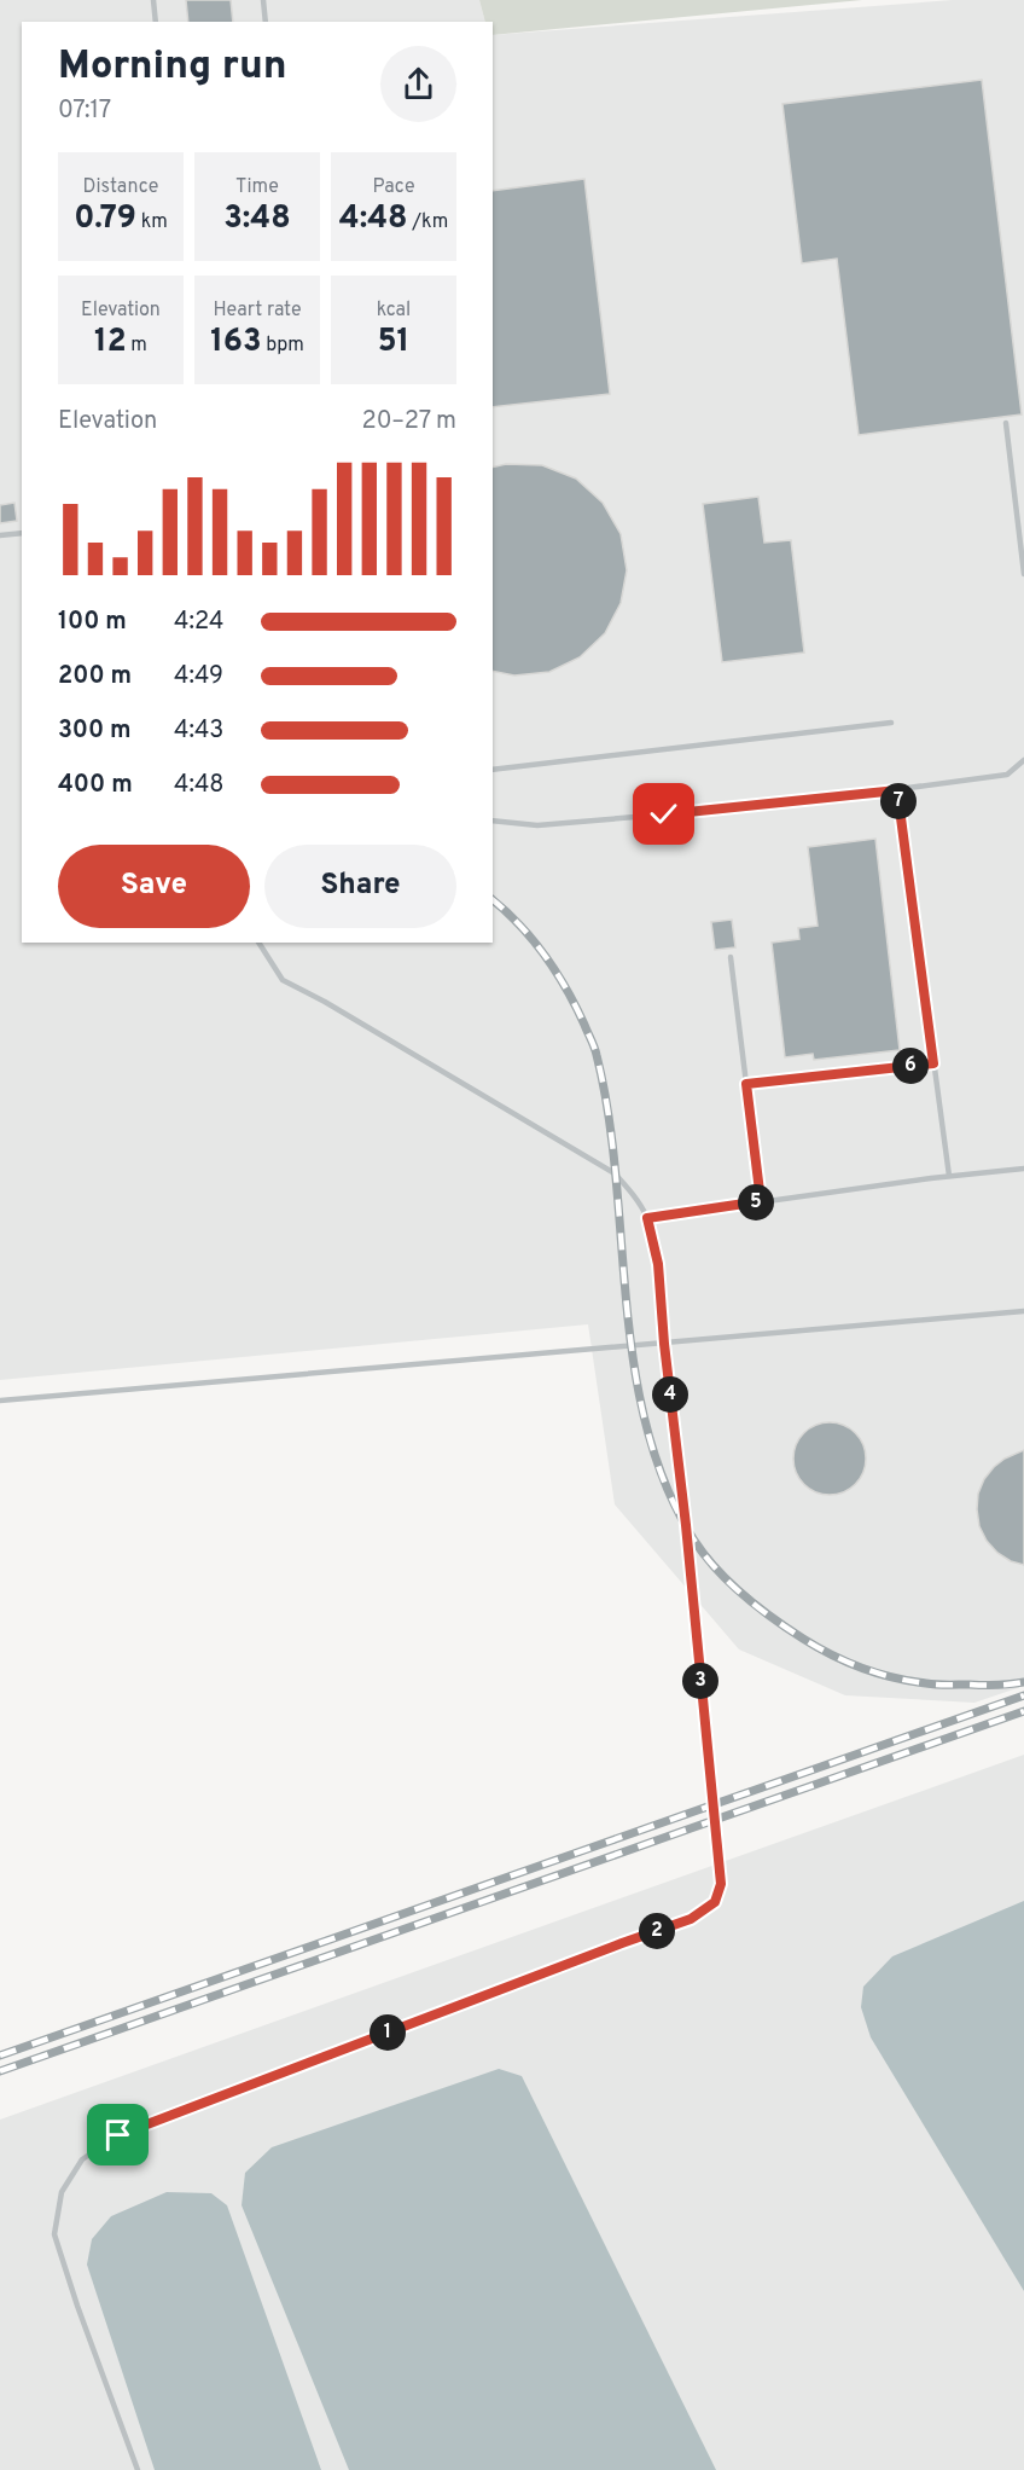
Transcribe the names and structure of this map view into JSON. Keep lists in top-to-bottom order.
{
  "page": {
    "heading": ["Morning run", "07:17"],
    "stats": [
      ["Distance", "0.79 km"],
      ["Time", "3:48"],
      ["Pace", "4:48 /km"],
      ["Elevation", "12 m"],
      ["Heart rate", "163 bpm"],
      ["kcal", "51"]
    ],
    "chart": ["Elevation", "20–27 m"],
    "list": [
      {
        "name": "100 m",
        "note": "4:24"
      },
      {
        "name": "200 m",
        "note": "4:49"
      },
      {
        "name": "300 m",
        "note": "4:43"
      },
      {
        "name": "400 m",
        "note": "4:48"
      }
    ],
    "pins": [
      "7",
      "6",
      "5",
      "4",
      "3",
      "2",
      "1"
    ],
    "buttons": ["Save", "Share"]
  }
}
